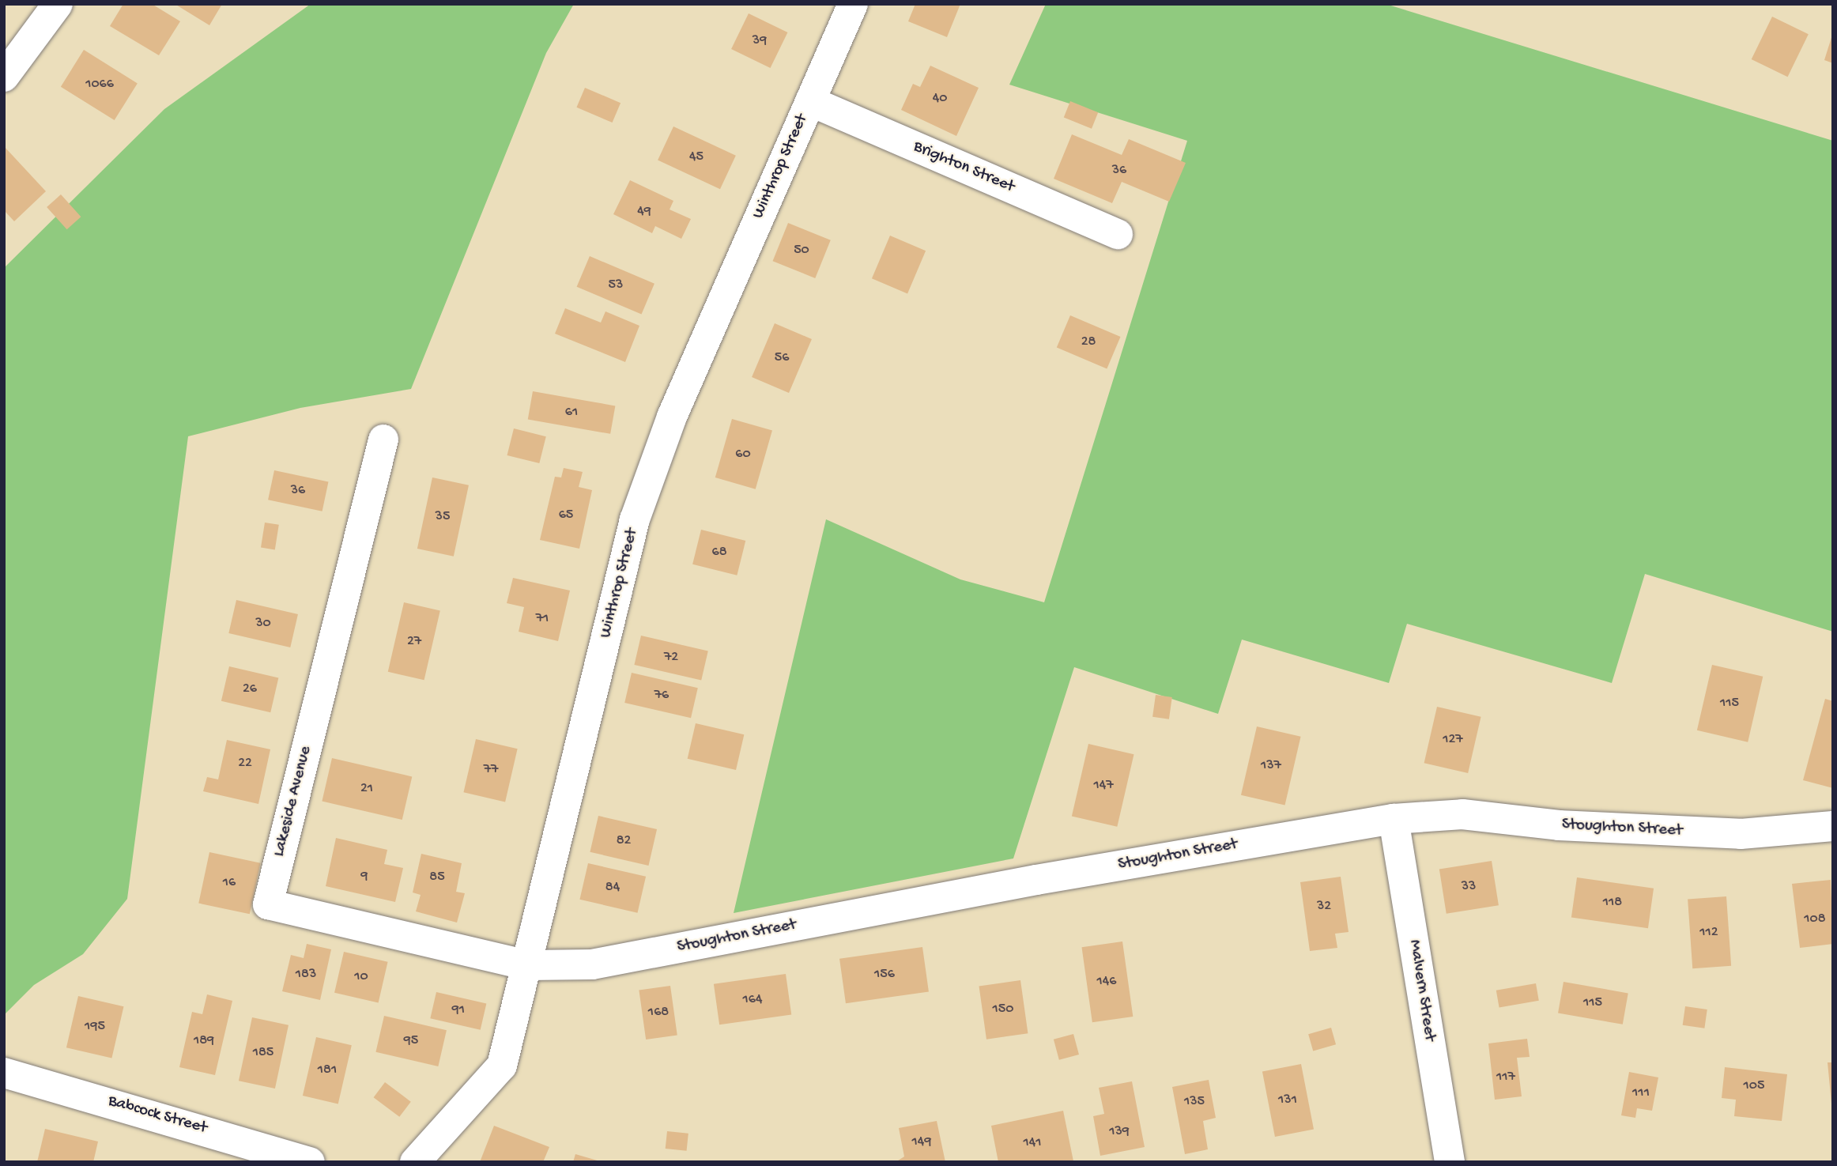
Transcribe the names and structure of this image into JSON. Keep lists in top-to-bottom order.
{
  "streets": {
    "street": [
      "Winthrop Street",
      "Brighton Street",
      "Lakeside Avenue",
      "Stoughton Street",
      "Malvern Street",
      "Babcock Street"
    ]
  },
  "crossings": [
    ["Winthrop Street", "Brighton Street"],
    ["Winthrop Street", "Lakeside Avenue"],
    ["Winthrop Street", "Stoughton Street"],
    ["Lakeside Avenue", "Stoughton Street"],
    ["Stoughton Street", "Malvern Street"]
  ],
  "house_numbers": [
    "39",
    "1066",
    "40",
    "45",
    "36",
    "49",
    "50",
    "53",
    "28",
    "56",
    "61",
    "60",
    "36",
    "65",
    "35",
    "68",
    "71",
    "30",
    "27",
    "72",
    "26",
    "76",
    "115",
    "127",
    "22",
    "137",
    "77",
    "147",
    "21",
    "82",
    "9",
    "85",
    "16",
    "33",
    "84",
    "118",
    "32",
    "108",
    "112",
    "183",
    "156",
    "10",
    "146",
    "164",
    "115",
    "150",
    "91",
    "168",
    "195",
    "189",
    "95",
    "185",
    "181",
    "117",
    "105",
    "111",
    "131",
    "135",
    "139",
    "149",
    "141"
  ]
}
